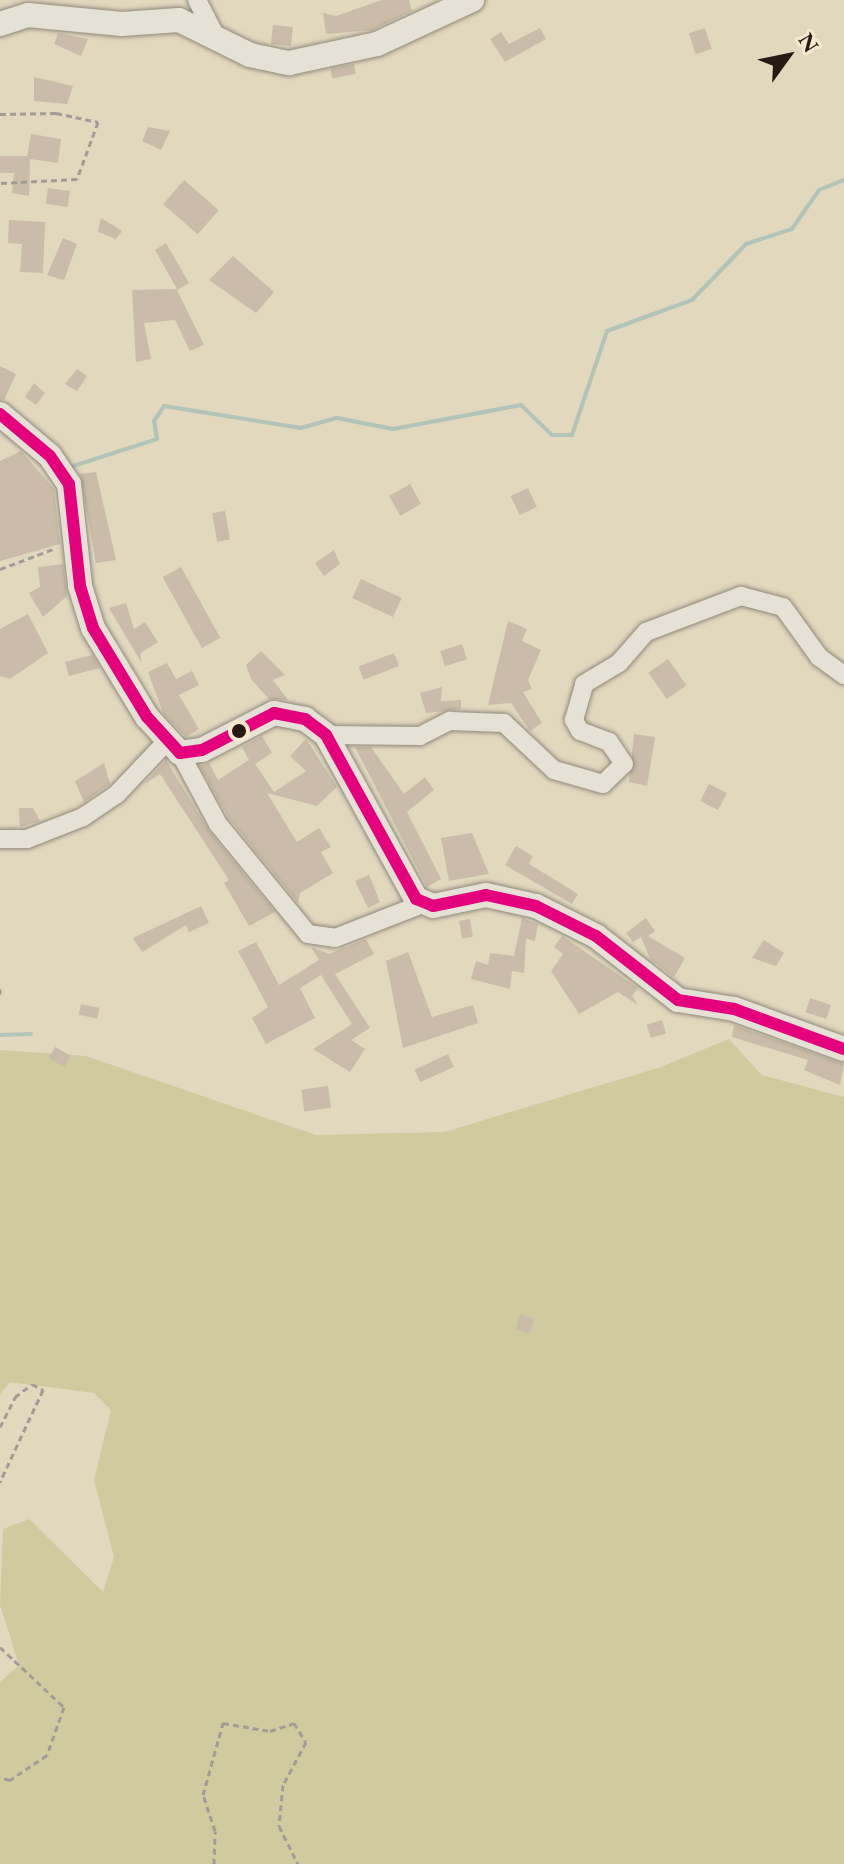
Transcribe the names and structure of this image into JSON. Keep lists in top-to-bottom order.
{
  "north": "top right"
}
